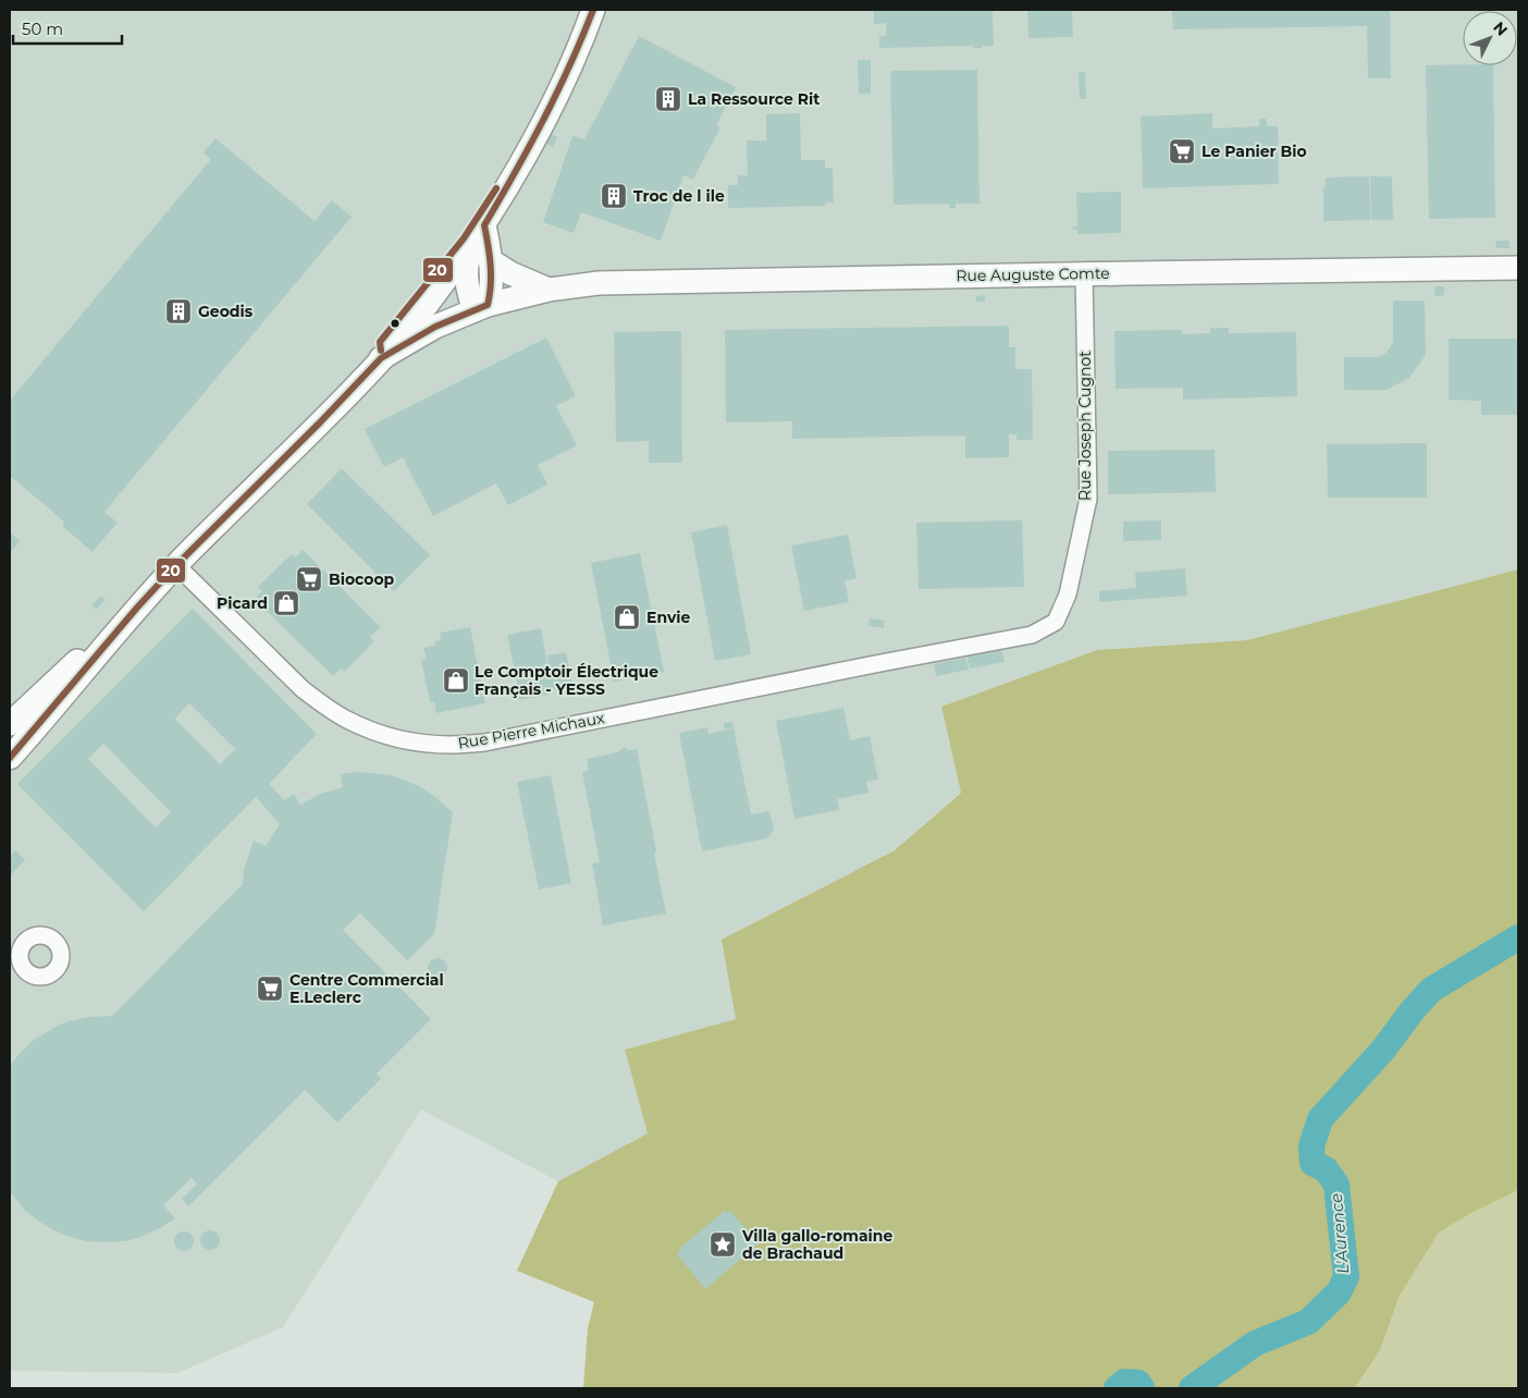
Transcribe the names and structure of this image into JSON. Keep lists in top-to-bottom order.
{
  "streets": {
    "street": ["Rue Auguste Comte", "Rue Joseph Cugnot", "Rue Pierre Michaux"]
  },
  "crossings": [
    ["Rue Auguste Comte", "Rue Joseph Cugnot"],
    ["Rue Joseph Cugnot", "Rue Pierre Michaux"]
  ],
  "water": ["L'Aurence"],
  "places": {
    "building": ["La Ressource Rit", "Troc de l ile", "Geodis"],
    "supermarket": ["Le Panier Bio", "Biocoop", "Centre Commercial E.Leclerc"],
    "shop": ["Picard", "Envie", "Le Comptoir Électrique Français - YESSS"],
    "place": ["Villa gallo-romaine de Brachaud"]
  },
  "lines": ["transit line 20"],
  "scale_bar": "50 m",
  "north": "top right"
}
